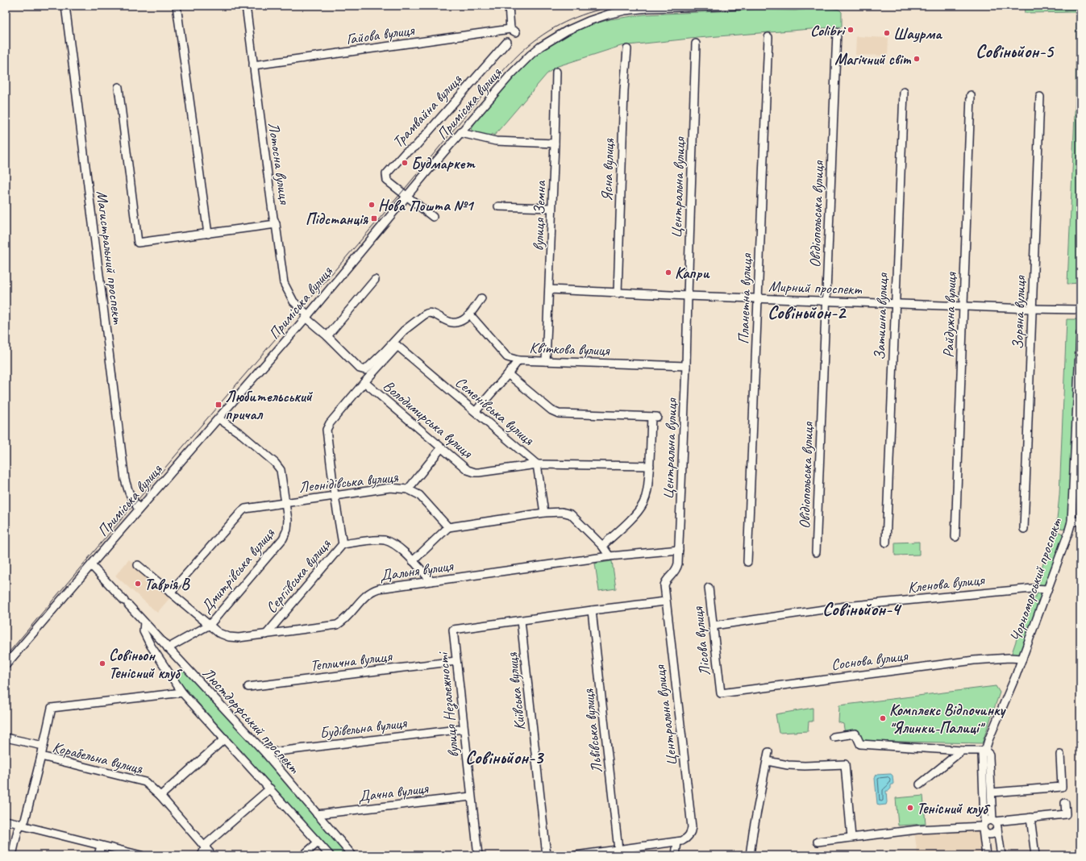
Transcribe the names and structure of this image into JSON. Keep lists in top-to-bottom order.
{
  "streets": {
    "street": [
      "Гайова вулиця",
      "Приміська вулиця",
      "Трамвайна вулиця",
      "Лотосна вулиця",
      "Ясна вулиця",
      "Центральна вулиця",
      "Овідіопольська вулиця",
      "вулиця Земна",
      "Магистральний проспект",
      "Мирний проспект",
      "Планетна вулиця",
      "Зоряна вулиця",
      "Райдужна вулиця",
      "Затишна вулиця",
      "Квіткова вулиця",
      "Семенівська вулиця",
      "Володимирська вулиця",
      "Леонідівська вулиця",
      "Дмитрівська вулиця",
      "Дальня вулиця",
      "Сергіївська вулиця",
      "Чорноморський проспект",
      "Кленова вулиця",
      "Лісова вулиця",
      "Соснова вулиця",
      "Теплична вулиця",
      "Київська вулиця",
      "вулиця Незалежності",
      "Люстдорфський проспект",
      "Будівельна вулиця",
      "Львівська вулиця",
      "Корабельна вулиця",
      "Дачна вулиця"
    ]
  },
  "crossings": [
    ["Гайова вулиця", "Лотосна вулиця"],
    ["Приміська вулиця", "Трамвайна вулиця"],
    ["Приміська вулиця", "Лотосна вулиця"],
    ["Приміська вулиця", "Магистральний проспект"],
    ["Приміська вулиця", "Дмитрівська вулиця"],
    ["Приміська вулиця", "Люстдорфський проспект"],
    ["Ясна вулиця", "Мирний проспект"],
    ["Центральна вулиця", "Мирний проспект"],
    ["Центральна вулиця", "Квіткова вулиця"],
    ["Центральна вулиця", "Дальня вулиця"],
    ["Овідіопольська вулиця", "Мирний проспект"],
    ["вулиця Земна", "Мирний проспект"],
    ["вулиця Земна", "Квіткова вулиця"],
    ["Мирний проспект", "Планетна вулиця"],
    ["Мирний проспект", "Зоряна вулиця"],
    ["Мирний проспект", "Райдужна вулиця"],
    ["Мирний проспект", "Затишна вулиця"],
    ["Квіткова вулиця", "Семенівська вулиця"],
    ["Семенівська вулиця", "Володимирська вулиця"],
    ["Семенівська вулиця", "Сергіївська вулиця"],
    ["Володимирська вулиця", "Сергіївська вулиця"],
    ["Леонідівська вулиця", "Дмитрівська вулиця"],
    ["Леонідівська вулиця", "Дальня вулиця"],
    ["Леонідівська вулиця", "Сергіївська вулиця"],
    ["Дмитрівська вулиця", "Дальня вулиця"],
    ["Дмитрівська вулиця", "Люстдорфський проспект"],
    ["Дальня вулиця", "Сергіївська вулиця"],
    ["Чорноморський проспект", "Кленова вулиця"],
    ["Чорноморський проспект", "Соснова вулиця"],
    ["Кленова вулиця", "Лісова вулиця"],
    ["Лісова вулиця", "Соснова вулиця"],
    ["Теплична вулиця", "вулиця Незалежності"],
    ["Київська вулиця", "вулиця Незалежності"],
    ["вулиця Незалежності", "Будівельна вулиця"],
    ["вулиця Незалежності", "Дачна вулиця"],
    ["Люстдорфський проспект", "Будівельна вулиця"],
    ["Люстдорфський проспект", "Дачна вулиця"]
  ],
  "districts": [
    "Совіньйон-5",
    "Совіньйон-2",
    "Совіньйон-4",
    "Совіньйон-3"
  ],
  "places": {
    "other": [
      "Colibri",
      "Шаурма",
      "Магічний світ",
      "Будмаркет",
      "Нова Пошта №1",
      "Капри",
      "Таврія В",
      "Совіньон Тенісний клуб",
      "Комплекс Відпочинку \"Ялинки-Палиці\"",
      "Тенісний клуб"
    ],
    "transit": ["Підстанція", "Любительський причал"]
  }
}
